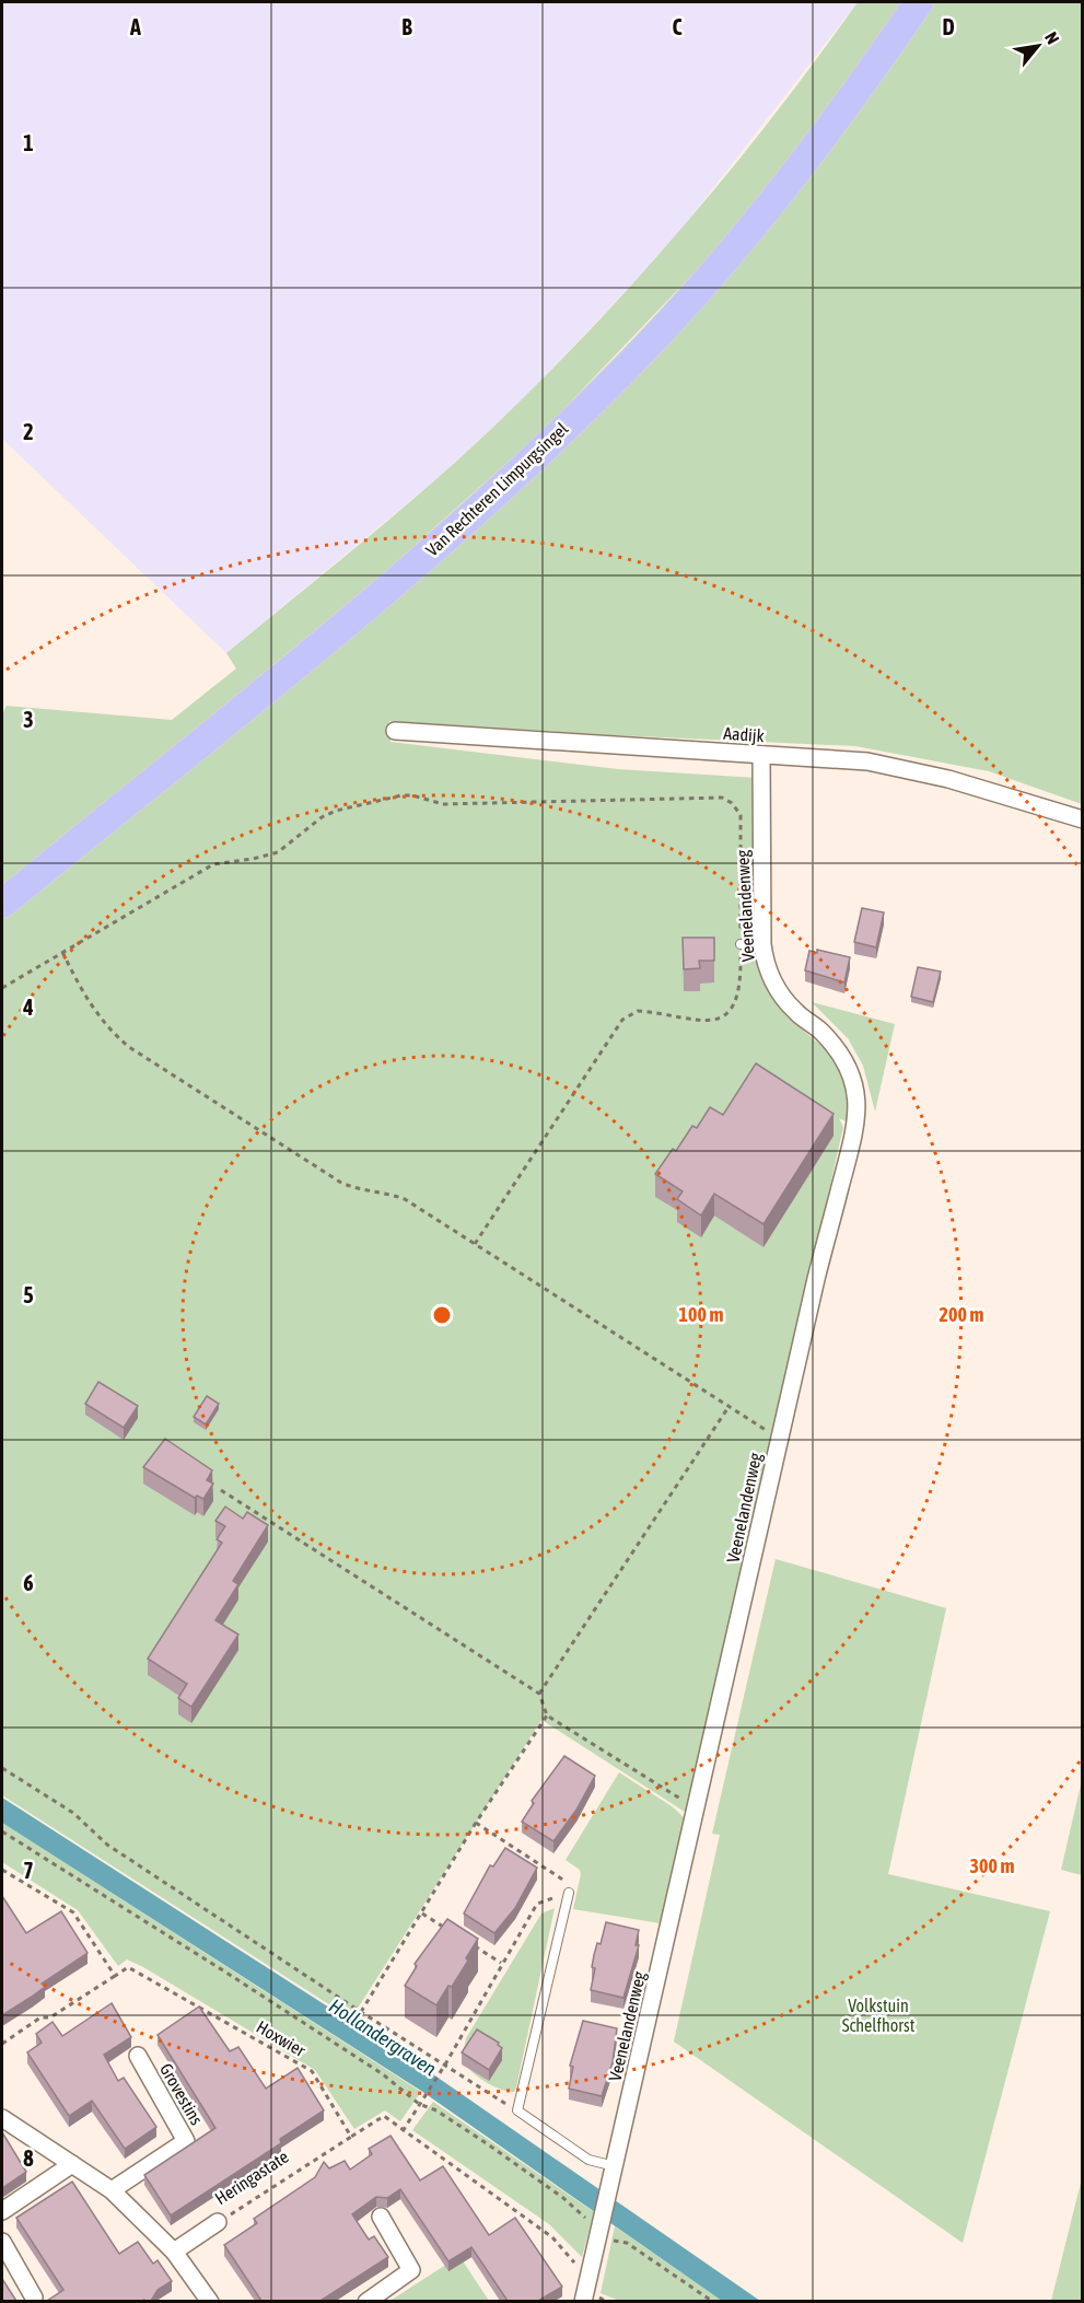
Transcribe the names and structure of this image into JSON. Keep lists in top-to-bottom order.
{
  "streets": {
    "main road": ["Van Rechteren Limpurgsingel"],
    "street": [
      "Aadijk",
      "Veenelandenweg",
      "Grovestins",
      "Heringastate"
    ],
    "path": ["Hoxwier"]
  },
  "crossings": [
    ["Aadijk", "Veenelandenweg"],
    ["Hoxwier", "Heringastate"]
  ],
  "water": ["Hollandergraven"],
  "parks": ["Volkstuin Schelfhorst"],
  "north": "top right",
  "grid": {
    "columns": [
      "A",
      "B",
      "C",
      "D"
    ],
    "rows": [
      "1",
      "2",
      "3",
      "4",
      "5",
      "6",
      "7",
      "8"
    ]
  },
  "rings": ["100 m", "200 m", "300 m"]
}
